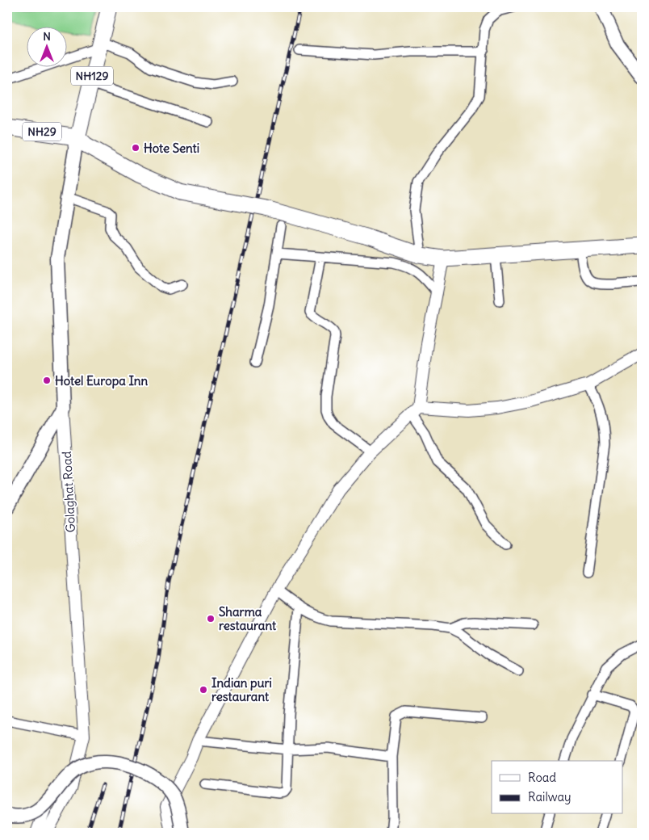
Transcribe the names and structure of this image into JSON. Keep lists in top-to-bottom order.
{
  "streets": {
    "main road": ["NH129", "NH29", "Golaghat Road"]
  },
  "crossings": [
    ["NH129", "NH29"],
    ["NH129", "Golaghat Road"],
    ["NH29", "Golaghat Road"]
  ],
  "places": [
    "Hote Senti",
    "Hotel Europa Inn",
    "Sharma restaurant",
    "Indian puri restaurant"
  ],
  "legend": ["Road", "Railway"],
  "north": "top"
}
